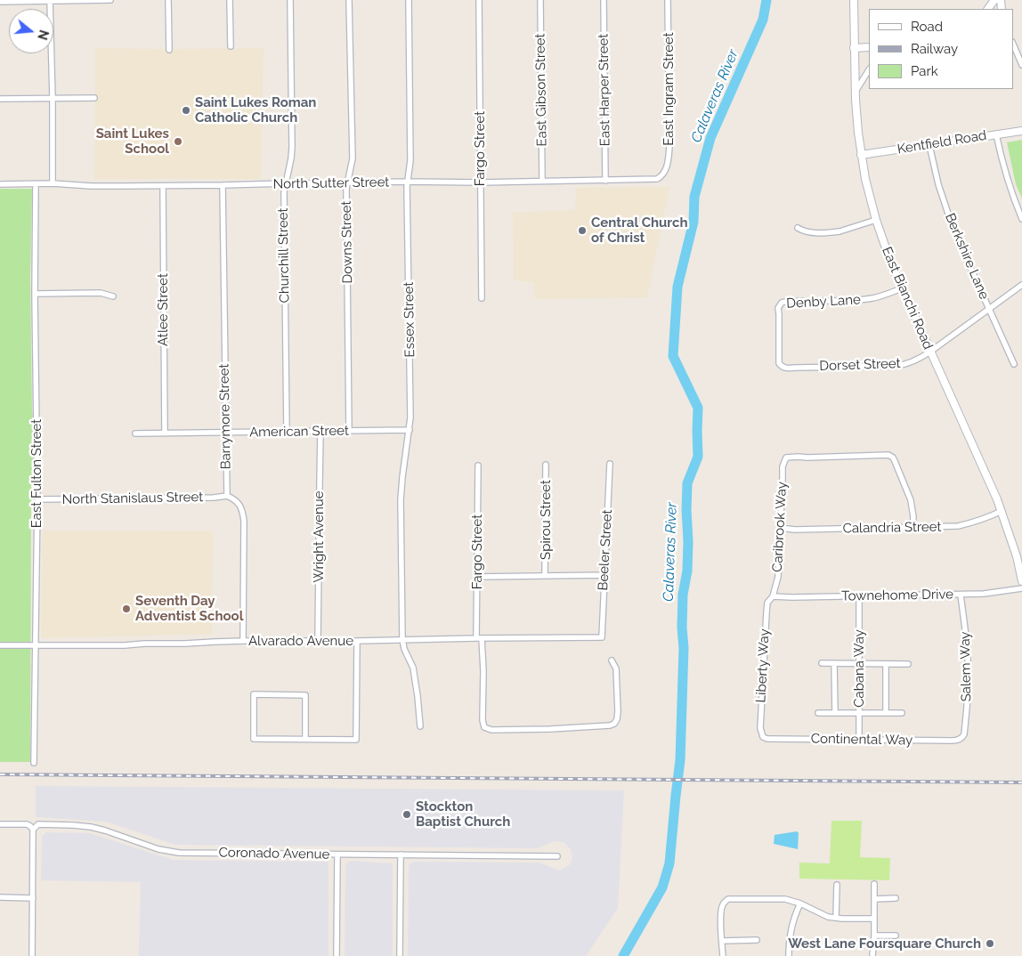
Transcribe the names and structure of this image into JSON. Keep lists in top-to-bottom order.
{
  "streets": {
    "street": [
      "East Ingram Street",
      "East Gibson Street",
      "East Harper Street",
      "Kentfield Road",
      "Fargo Street",
      "North Sutter Street",
      "Downs Street",
      "Churchill Street",
      "Berkshire Lane",
      "East Bianchi Road",
      "Denby Lane",
      "Atlee Street",
      "Essex Street",
      "Dorset Street",
      "Barrymore Street",
      "American Street",
      "East Fulton Street",
      "North Stanislaus Street",
      "Spirou Street",
      "Caribrook Way",
      "Calandria Street",
      "Wright Avenue",
      "Beeler Street",
      "Townehome Drive",
      "Alvarado Avenue",
      "Liberty Way",
      "Salem Way",
      "Cabana Way",
      "Continental Way",
      "Coronado Avenue"
    ]
  },
  "crossings": [
    ["East Ingram Street", "North Sutter Street"],
    ["East Gibson Street", "North Sutter Street"],
    ["East Harper Street", "North Sutter Street"],
    ["Kentfield Road", "Berkshire Lane"],
    ["Kentfield Road", "East Bianchi Road"],
    ["Fargo Street", "North Sutter Street"],
    ["Fargo Street", "Alvarado Avenue"],
    ["North Sutter Street", "Downs Street"],
    ["North Sutter Street", "Churchill Street"],
    ["North Sutter Street", "Atlee Street"],
    ["North Sutter Street", "Essex Street"],
    ["North Sutter Street", "Barrymore Street"],
    ["North Sutter Street", "East Fulton Street"],
    ["Downs Street", "American Street"],
    ["Churchill Street", "American Street"],
    ["Berkshire Lane", "Dorset Street"],
    ["East Bianchi Road", "Denby Lane"],
    ["East Bianchi Road", "Dorset Street"],
    ["East Bianchi Road", "Calandria Street"],
    ["Denby Lane", "Dorset Street"],
    ["Atlee Street", "American Street"],
    ["Essex Street", "American Street"],
    ["Essex Street", "Alvarado Avenue"],
    ["Barrymore Street", "American Street"],
    ["Barrymore Street", "North Stanislaus Street"],
    ["American Street", "Wright Avenue"],
    ["East Fulton Street", "North Stanislaus Street"],
    ["East Fulton Street", "Alvarado Avenue"],
    ["Caribrook Way", "Calandria Street"],
    ["Caribrook Way", "Townehome Drive"],
    ["Caribrook Way", "Liberty Way"],
    ["Wright Avenue", "Alvarado Avenue"],
    ["Beeler Street", "Alvarado Avenue"],
    ["Townehome Drive", "Liberty Way"],
    ["Townehome Drive", "Salem Way"],
    ["Townehome Drive", "Cabana Way"],
    ["Liberty Way", "Continental Way"],
    ["Salem Way", "Continental Way"],
    ["Cabana Way", "Continental Way"]
  ],
  "water": ["Calaveras River"],
  "places": [
    "Saint Lukes Roman Catholic Church",
    "Saint Lukes School",
    "Central Church of Christ",
    "Seventh Day Adventist School",
    "Stockton Baptist Church",
    "West Lane Foursquare Church"
  ],
  "legend": ["Road", "Railway", "Park"],
  "north": "right"
}
